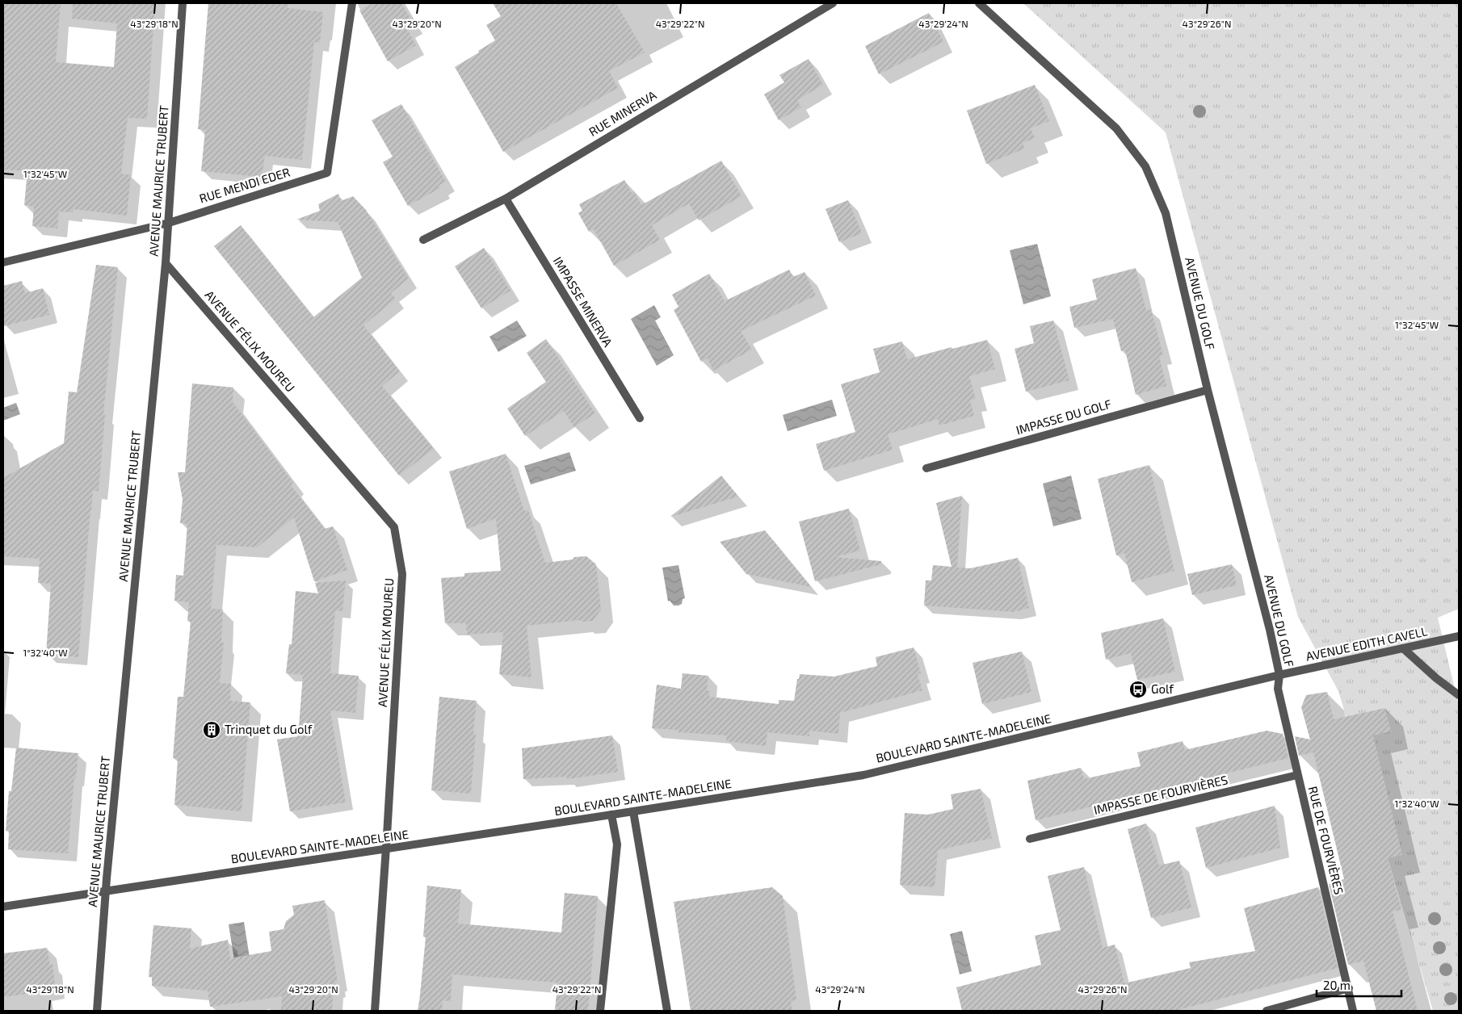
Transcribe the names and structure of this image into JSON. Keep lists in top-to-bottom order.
{
  "streets": {
    "street": [
      "RUE MINERVA",
      "AVENUE MAURICE TRUBERT",
      "RUE MENDI EDER",
      "IMPASSE MINERVA",
      "AVENUE DU GOLF",
      "AVENUE FÉLIX MOUREU",
      "IMPASSE DU GOLF",
      "AVENUE EDITH CAVELL",
      "BOULEVARD SAINTE-MADELEINE",
      "IMPASSE DE FOURVIÈRES",
      "RUE DE FOURVIÈRES"
    ]
  },
  "crossings": [
    ["RUE MINERVA", "IMPASSE MINERVA"],
    ["AVENUE MAURICE TRUBERT", "RUE MENDI EDER"],
    ["AVENUE MAURICE TRUBERT", "AVENUE FÉLIX MOUREU"],
    ["AVENUE MAURICE TRUBERT", "BOULEVARD SAINTE-MADELEINE"],
    ["AVENUE DU GOLF", "IMPASSE DU GOLF"],
    ["AVENUE DU GOLF", "AVENUE EDITH CAVELL"],
    ["AVENUE DU GOLF", "BOULEVARD SAINTE-MADELEINE"],
    ["AVENUE DU GOLF", "RUE DE FOURVIÈRES"],
    ["AVENUE FÉLIX MOUREU", "BOULEVARD SAINTE-MADELEINE"],
    ["AVENUE EDITH CAVELL", "BOULEVARD SAINTE-MADELEINE"],
    ["AVENUE EDITH CAVELL", "RUE DE FOURVIÈRES"],
    ["BOULEVARD SAINTE-MADELEINE", "RUE DE FOURVIÈRES"],
    ["IMPASSE DE FOURVIÈRES", "RUE DE FOURVIÈRES"]
  ],
  "places": {
    "bus stop": ["Golf"],
    "building": ["Trinquet du Golf"]
  },
  "scale_bar": "20 m",
  "coordinates": [
    "43°29'18\"N",
    "43°29'20\"N",
    "43°29'22\"N",
    "43°29'24\"N",
    "43°29'26\"N",
    "1°32'45\"W",
    "1°32'40\"W"
  ]
}
